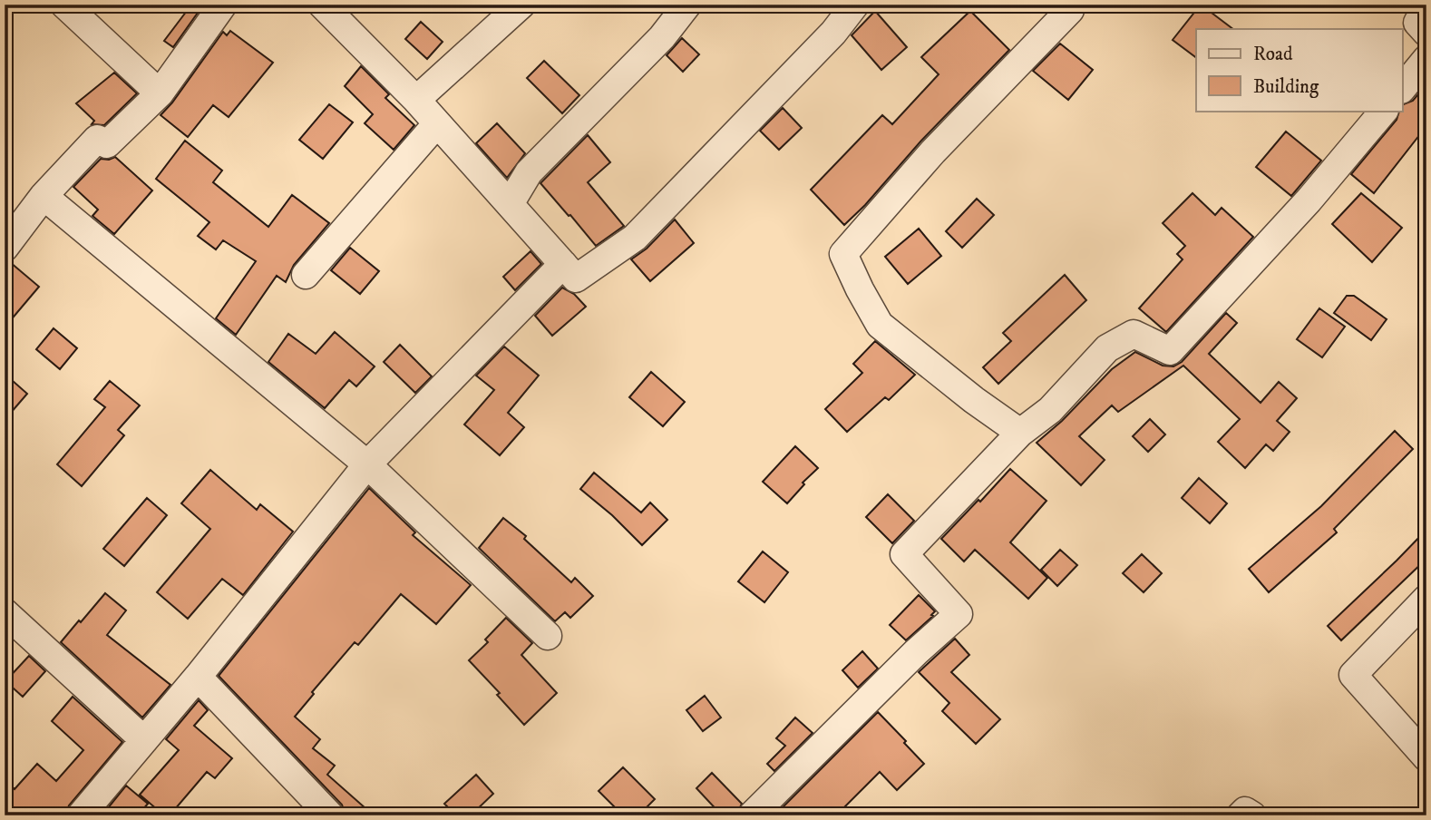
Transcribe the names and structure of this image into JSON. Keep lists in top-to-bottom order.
{
  "legend": ["Road", "Building"]
}
